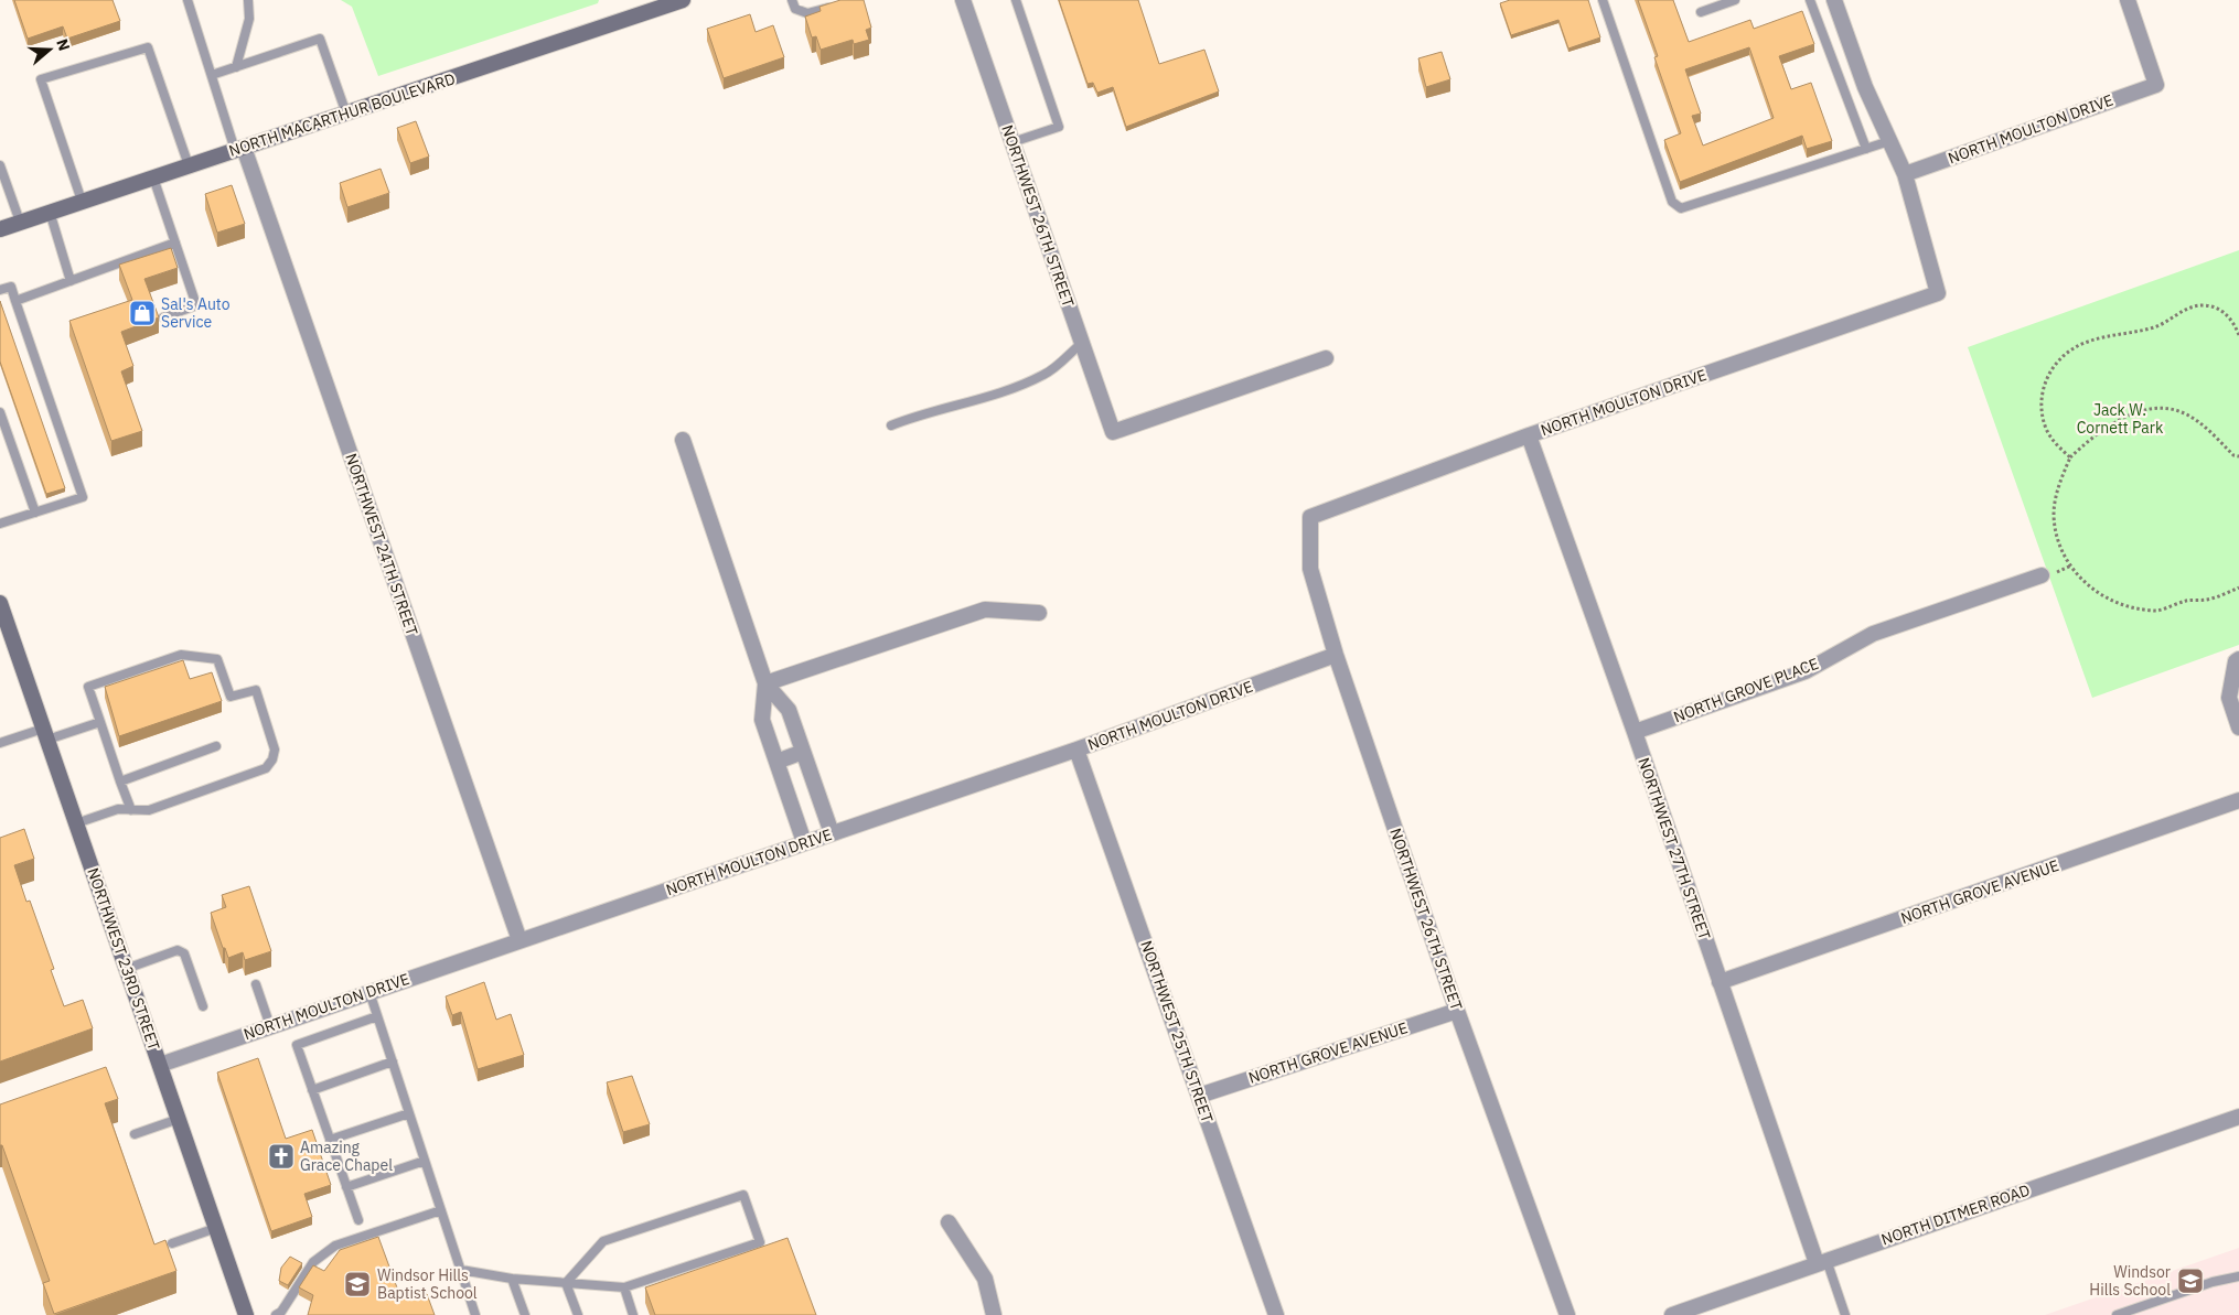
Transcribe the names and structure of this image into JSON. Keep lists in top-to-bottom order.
{
  "streets": {
    "main road": ["NORTH MACARTHUR BOULEVARD", "NORTHWEST 23RD STREET"],
    "street": [
      "NORTH MOULTON DRIVE",
      "NORTHWEST 26TH STREET",
      "NORTHWEST 24TH STREET",
      "NORTH GROVE PLACE",
      "NORTHWEST 27TH STREET",
      "NORTH GROVE AVENUE",
      "NORTHWEST 25TH STREET",
      "NORTH DITMER ROAD"
    ]
  },
  "crossings": [
    ["NORTH MACARTHUR BOULEVARD", "NORTHWEST 24TH STREET"],
    ["NORTH MOULTON DRIVE", "NORTHWEST 26TH STREET"],
    ["NORTH MOULTON DRIVE", "NORTHWEST 24TH STREET"],
    ["NORTH MOULTON DRIVE", "NORTHWEST 27TH STREET"],
    ["NORTH MOULTON DRIVE", "NORTHWEST 23RD STREET"],
    ["NORTH MOULTON DRIVE", "NORTHWEST 25TH STREET"],
    ["NORTHWEST 26TH STREET", "NORTH GROVE AVENUE"],
    ["NORTH GROVE PLACE", "NORTHWEST 27TH STREET"],
    ["NORTHWEST 27TH STREET", "NORTH GROVE AVENUE"],
    ["NORTHWEST 27TH STREET", "NORTH DITMER ROAD"],
    ["NORTH GROVE AVENUE", "NORTHWEST 25TH STREET"]
  ],
  "parks": ["Jack W. Cornett Park"],
  "places": {
    "shop": ["Sal's Auto Service"],
    "church": ["Amazing Grace Chapel"],
    "school or university": ["Windsor Hills School", "Windsor Hills Baptist School"]
  },
  "north": "right"
}
